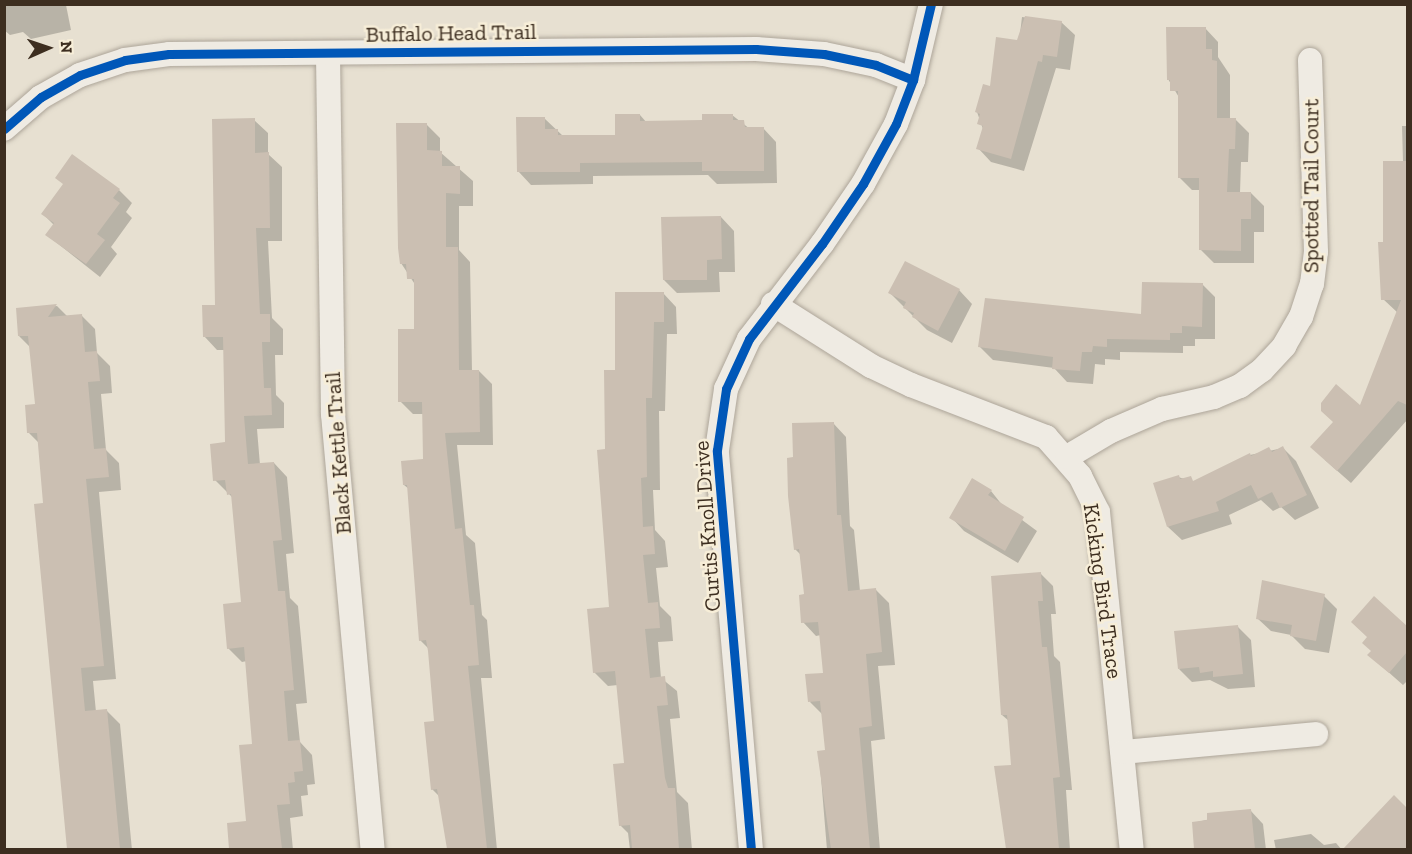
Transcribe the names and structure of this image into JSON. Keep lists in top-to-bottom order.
{
  "streets": {
    "street": [
      "Buffalo Head Trail",
      "Spotted Tail Court",
      "Black Kettle Trail",
      "Curtis Knoll Drive",
      "Kicking Bird Trace"
    ]
  },
  "crossings": [
    ["Buffalo Head Trail", "Black Kettle Trail"],
    ["Buffalo Head Trail", "Curtis Knoll Drive"],
    ["Spotted Tail Court", "Kicking Bird Trace"],
    ["Curtis Knoll Drive", "Kicking Bird Trace"]
  ],
  "north": "right"
}
